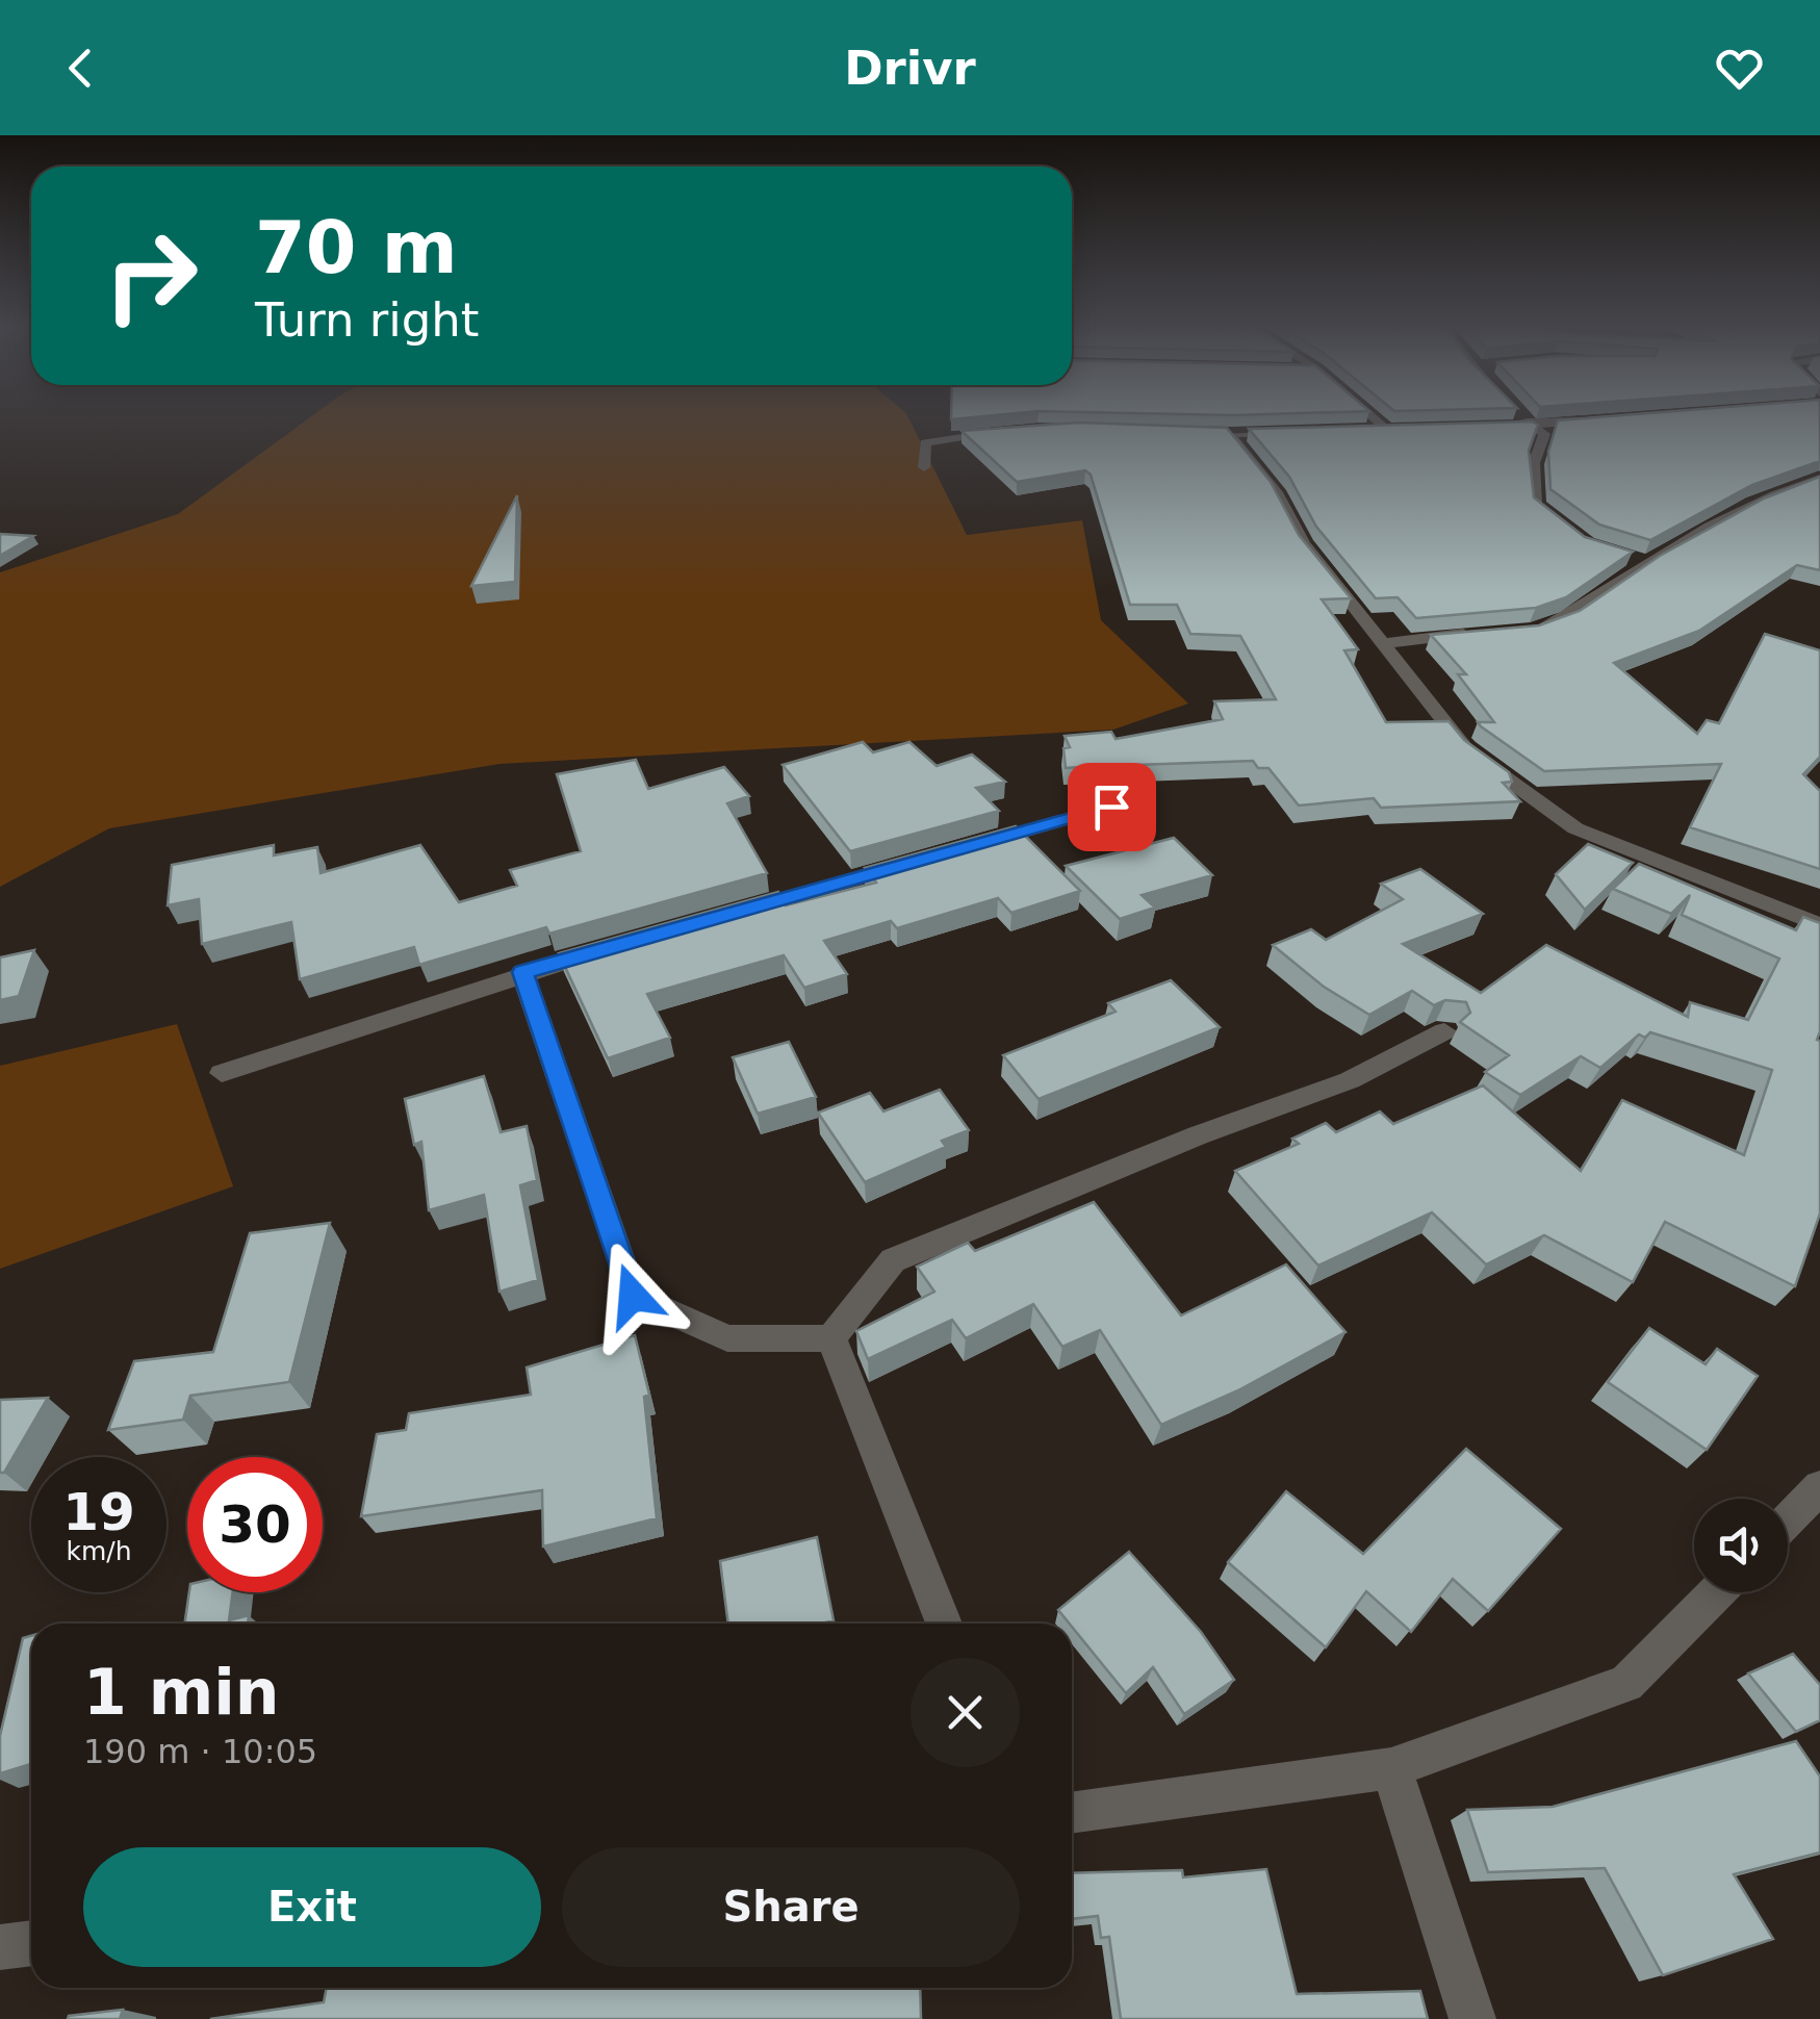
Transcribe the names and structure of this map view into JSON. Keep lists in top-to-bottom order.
{
  "page": {
    "header": "Drivr",
    "turn": ["70 m", "Turn right"],
    "speed": "19 km/h",
    "limit": "30",
    "heading": ["1 min", "190 m · 10:05"],
    "buttons": ["Exit", "Share"]
  }
}
